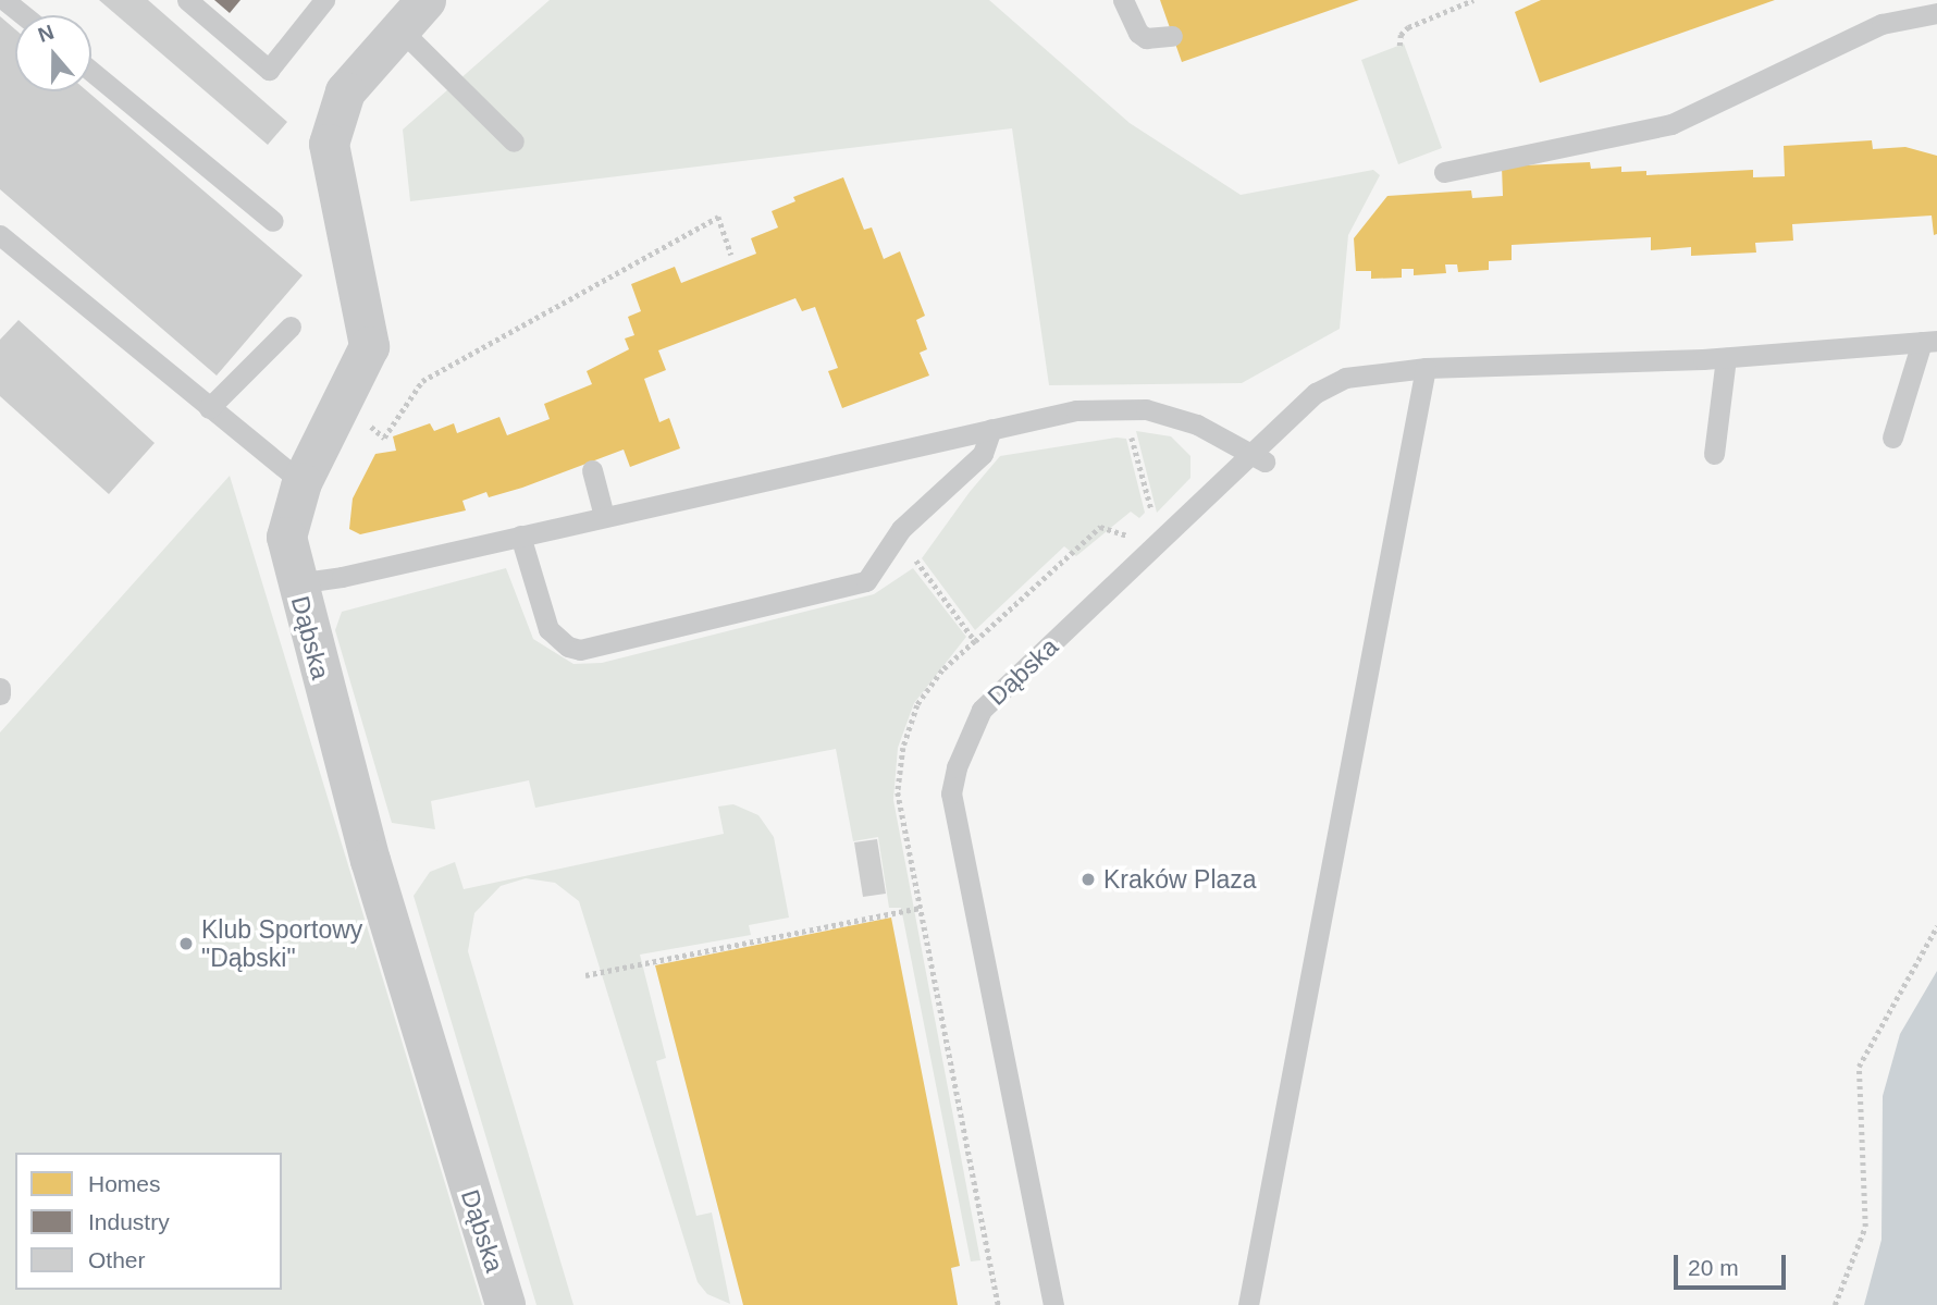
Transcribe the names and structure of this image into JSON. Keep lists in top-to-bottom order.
{
  "streets": {
    "street": ["Dąbska"]
  },
  "places": ["Kraków Plaza", "Klub Sportowy \"Dąbski\""],
  "legend": ["Homes", "Industry", "Other"],
  "scale_bar": "20 m",
  "north": "top"
}
